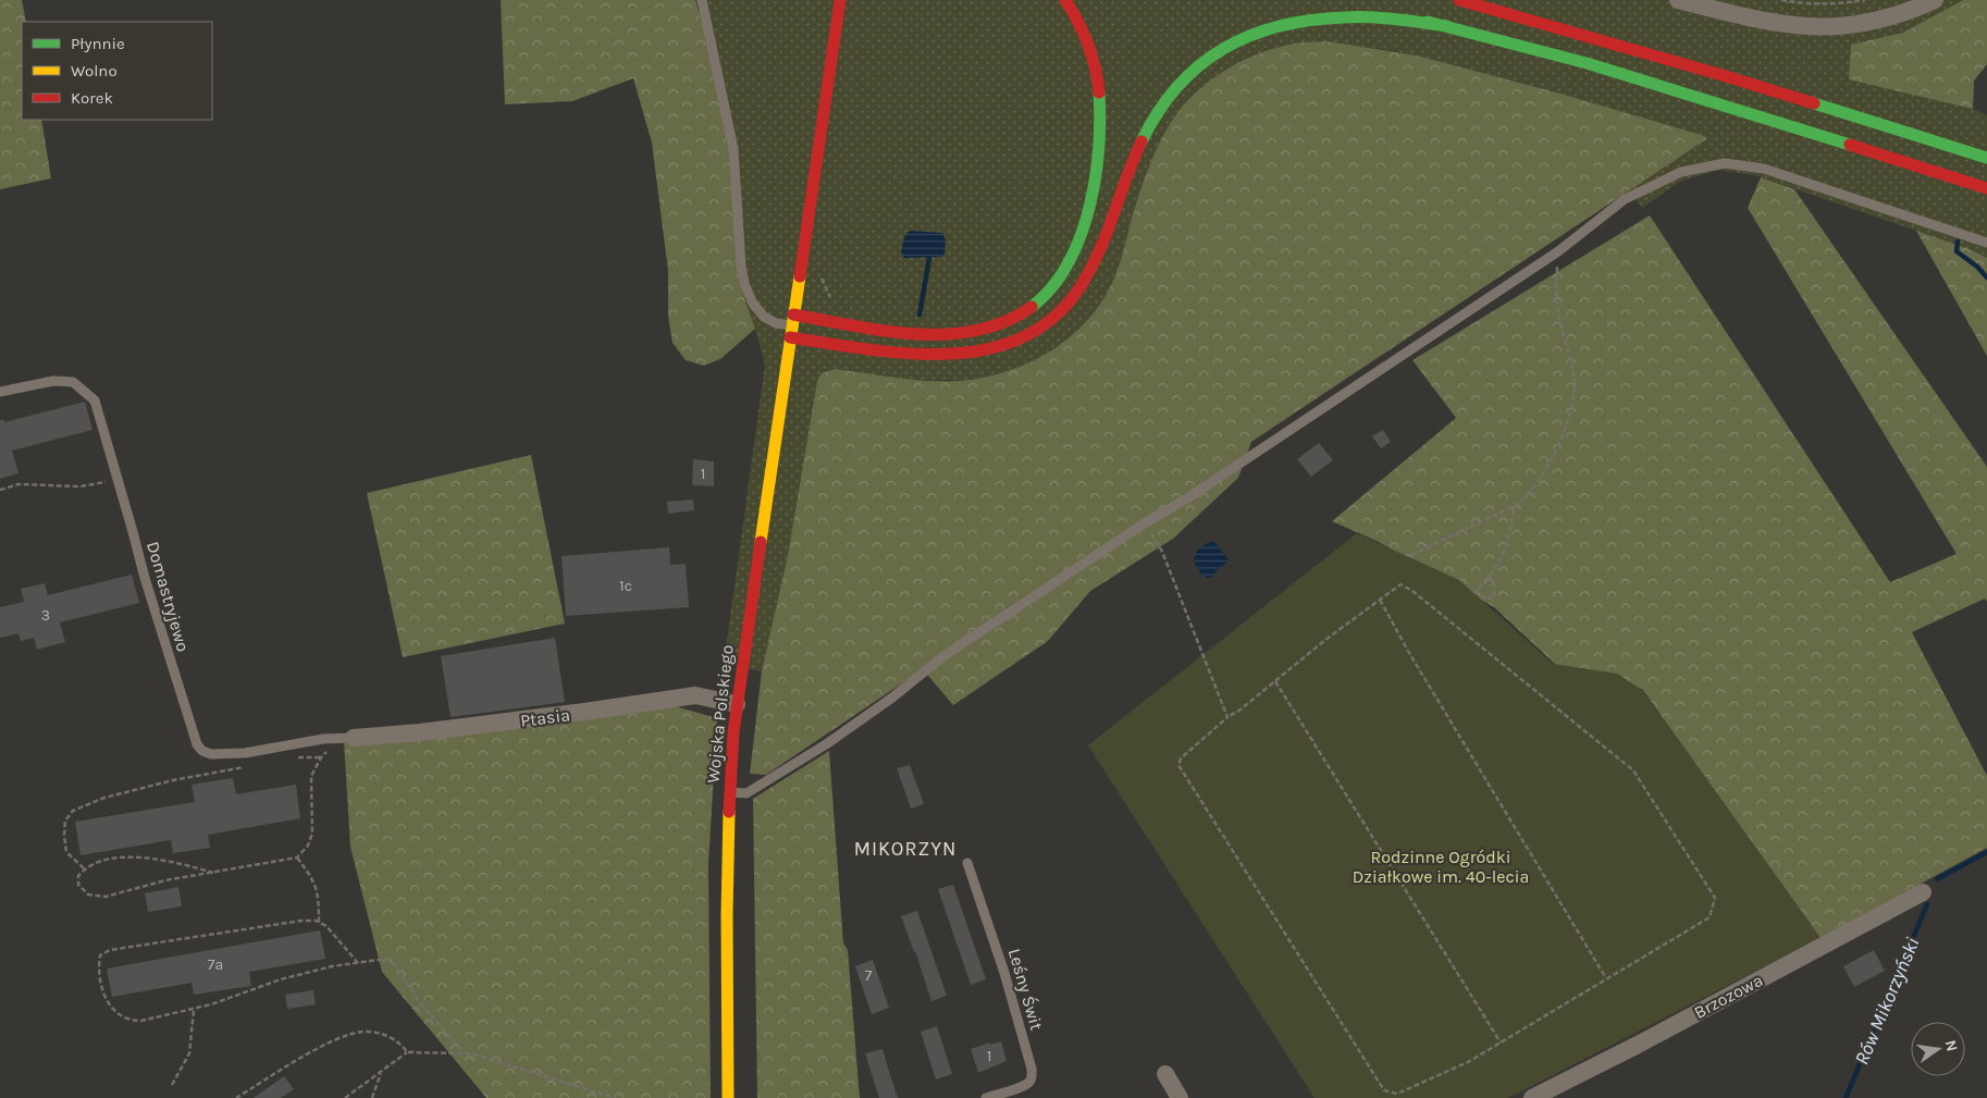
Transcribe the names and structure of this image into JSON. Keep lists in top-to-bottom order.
{
  "streets": {
    "main road": ["Wojska Polskiego"],
    "street": ["Ptasia", "Brzozowa"],
    "lane": ["Domastryjewo", "Leśny Świt"]
  },
  "crossings": [
    ["Domastryjewo", "Ptasia"],
    ["Wojska Polskiego", "Ptasia"]
  ],
  "districts": ["MIKORZYN"],
  "water": ["Rów Mikorzyński"],
  "parks": ["Rodzinne Ogródki Działkowe im. 40-lecia"],
  "house_numbers": [
    "1",
    "1c",
    "3",
    "7a",
    "7",
    "1"
  ],
  "legend": ["Płynnie", "Wolno", "Korek"],
  "north": "right"
}
